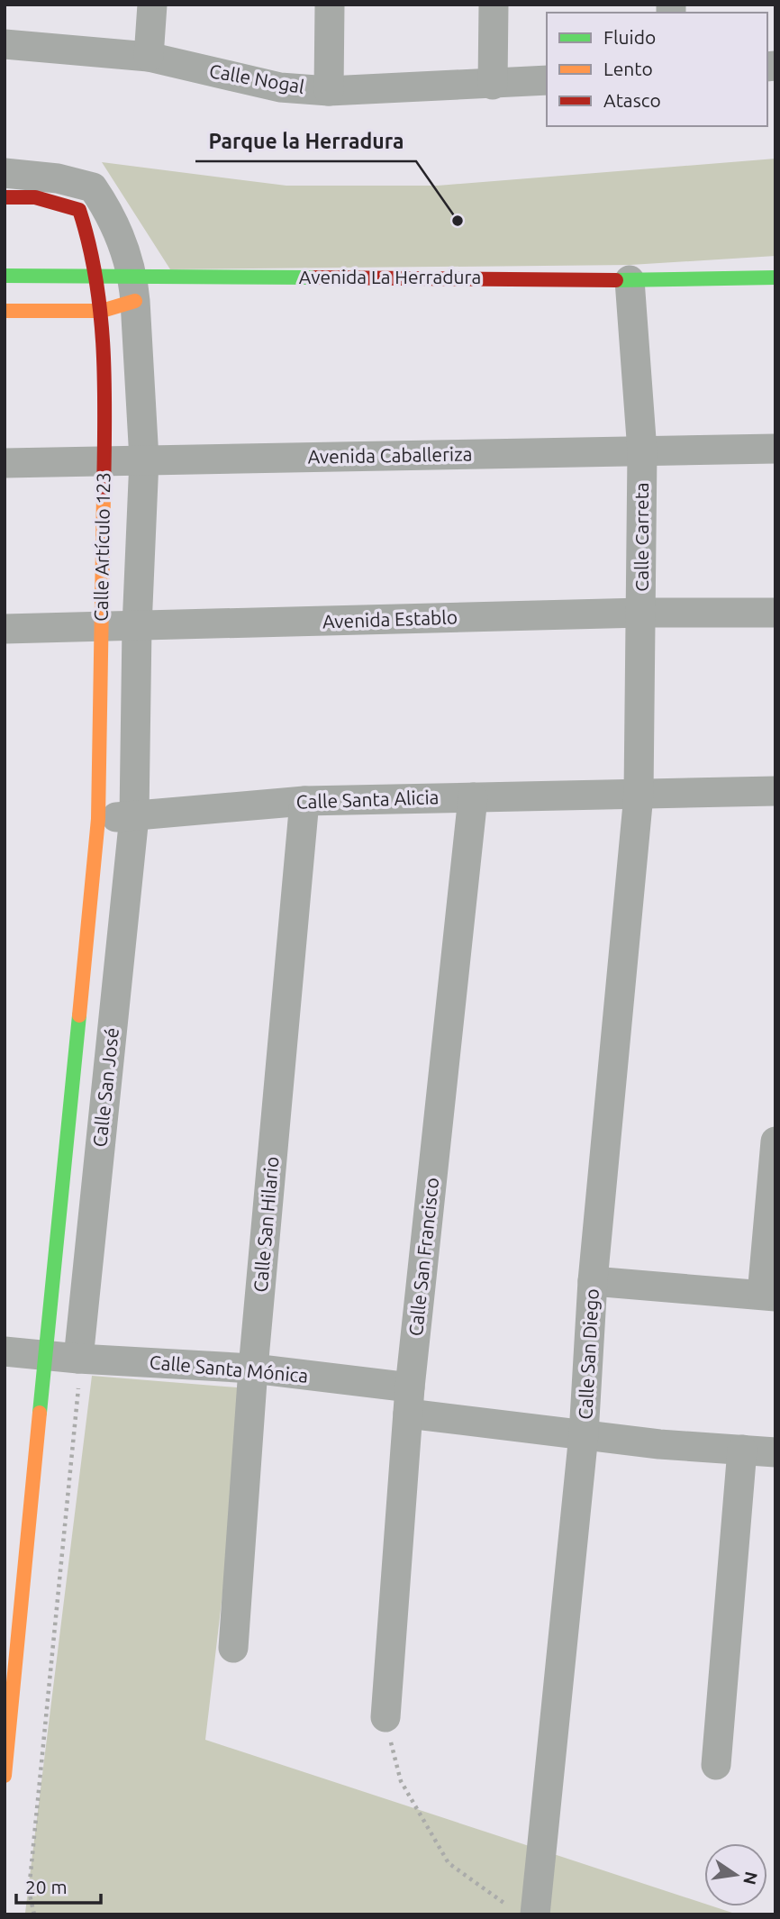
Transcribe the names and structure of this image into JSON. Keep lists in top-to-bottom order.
{
  "streets": {
    "street": [
      "Calle Nogal",
      "Avenida La Herradura",
      "Avenida Caballeriza",
      "Calle Carreta",
      "Calle Artículo 123",
      "Avenida Establo",
      "Calle Santa Alicia",
      "Calle San José",
      "Calle San Hilario",
      "Calle San Francisco",
      "Calle San Diego",
      "Calle Santa Mónica"
    ]
  },
  "crossings": [
    ["Avenida La Herradura", "Calle Carreta"],
    ["Avenida La Herradura", "Calle Artículo 123"],
    ["Avenida Caballeriza", "Calle Carreta"],
    ["Avenida Caballeriza", "Calle Artículo 123"],
    ["Calle Carreta", "Avenida Establo"],
    ["Calle Carreta", "Calle Santa Alicia"],
    ["Calle Carreta", "Calle San Diego"],
    ["Calle Artículo 123", "Avenida Establo"],
    ["Calle Artículo 123", "Calle Santa Alicia"],
    ["Calle Artículo 123", "Calle San José"],
    ["Calle Santa Alicia", "Calle San José"],
    ["Calle Santa Alicia", "Calle San Hilario"],
    ["Calle Santa Alicia", "Calle San Francisco"],
    ["Calle Santa Alicia", "Calle San Diego"],
    ["Calle San José", "Calle Santa Mónica"],
    ["Calle San Hilario", "Calle Santa Mónica"],
    ["Calle San Francisco", "Calle Santa Mónica"],
    ["Calle San Diego", "Calle Santa Mónica"]
  ],
  "places": ["Parque la Herradura"],
  "legend": ["Fluido", "Lento", "Atasco"],
  "scale_bar": "20 m",
  "north": "right"
}
